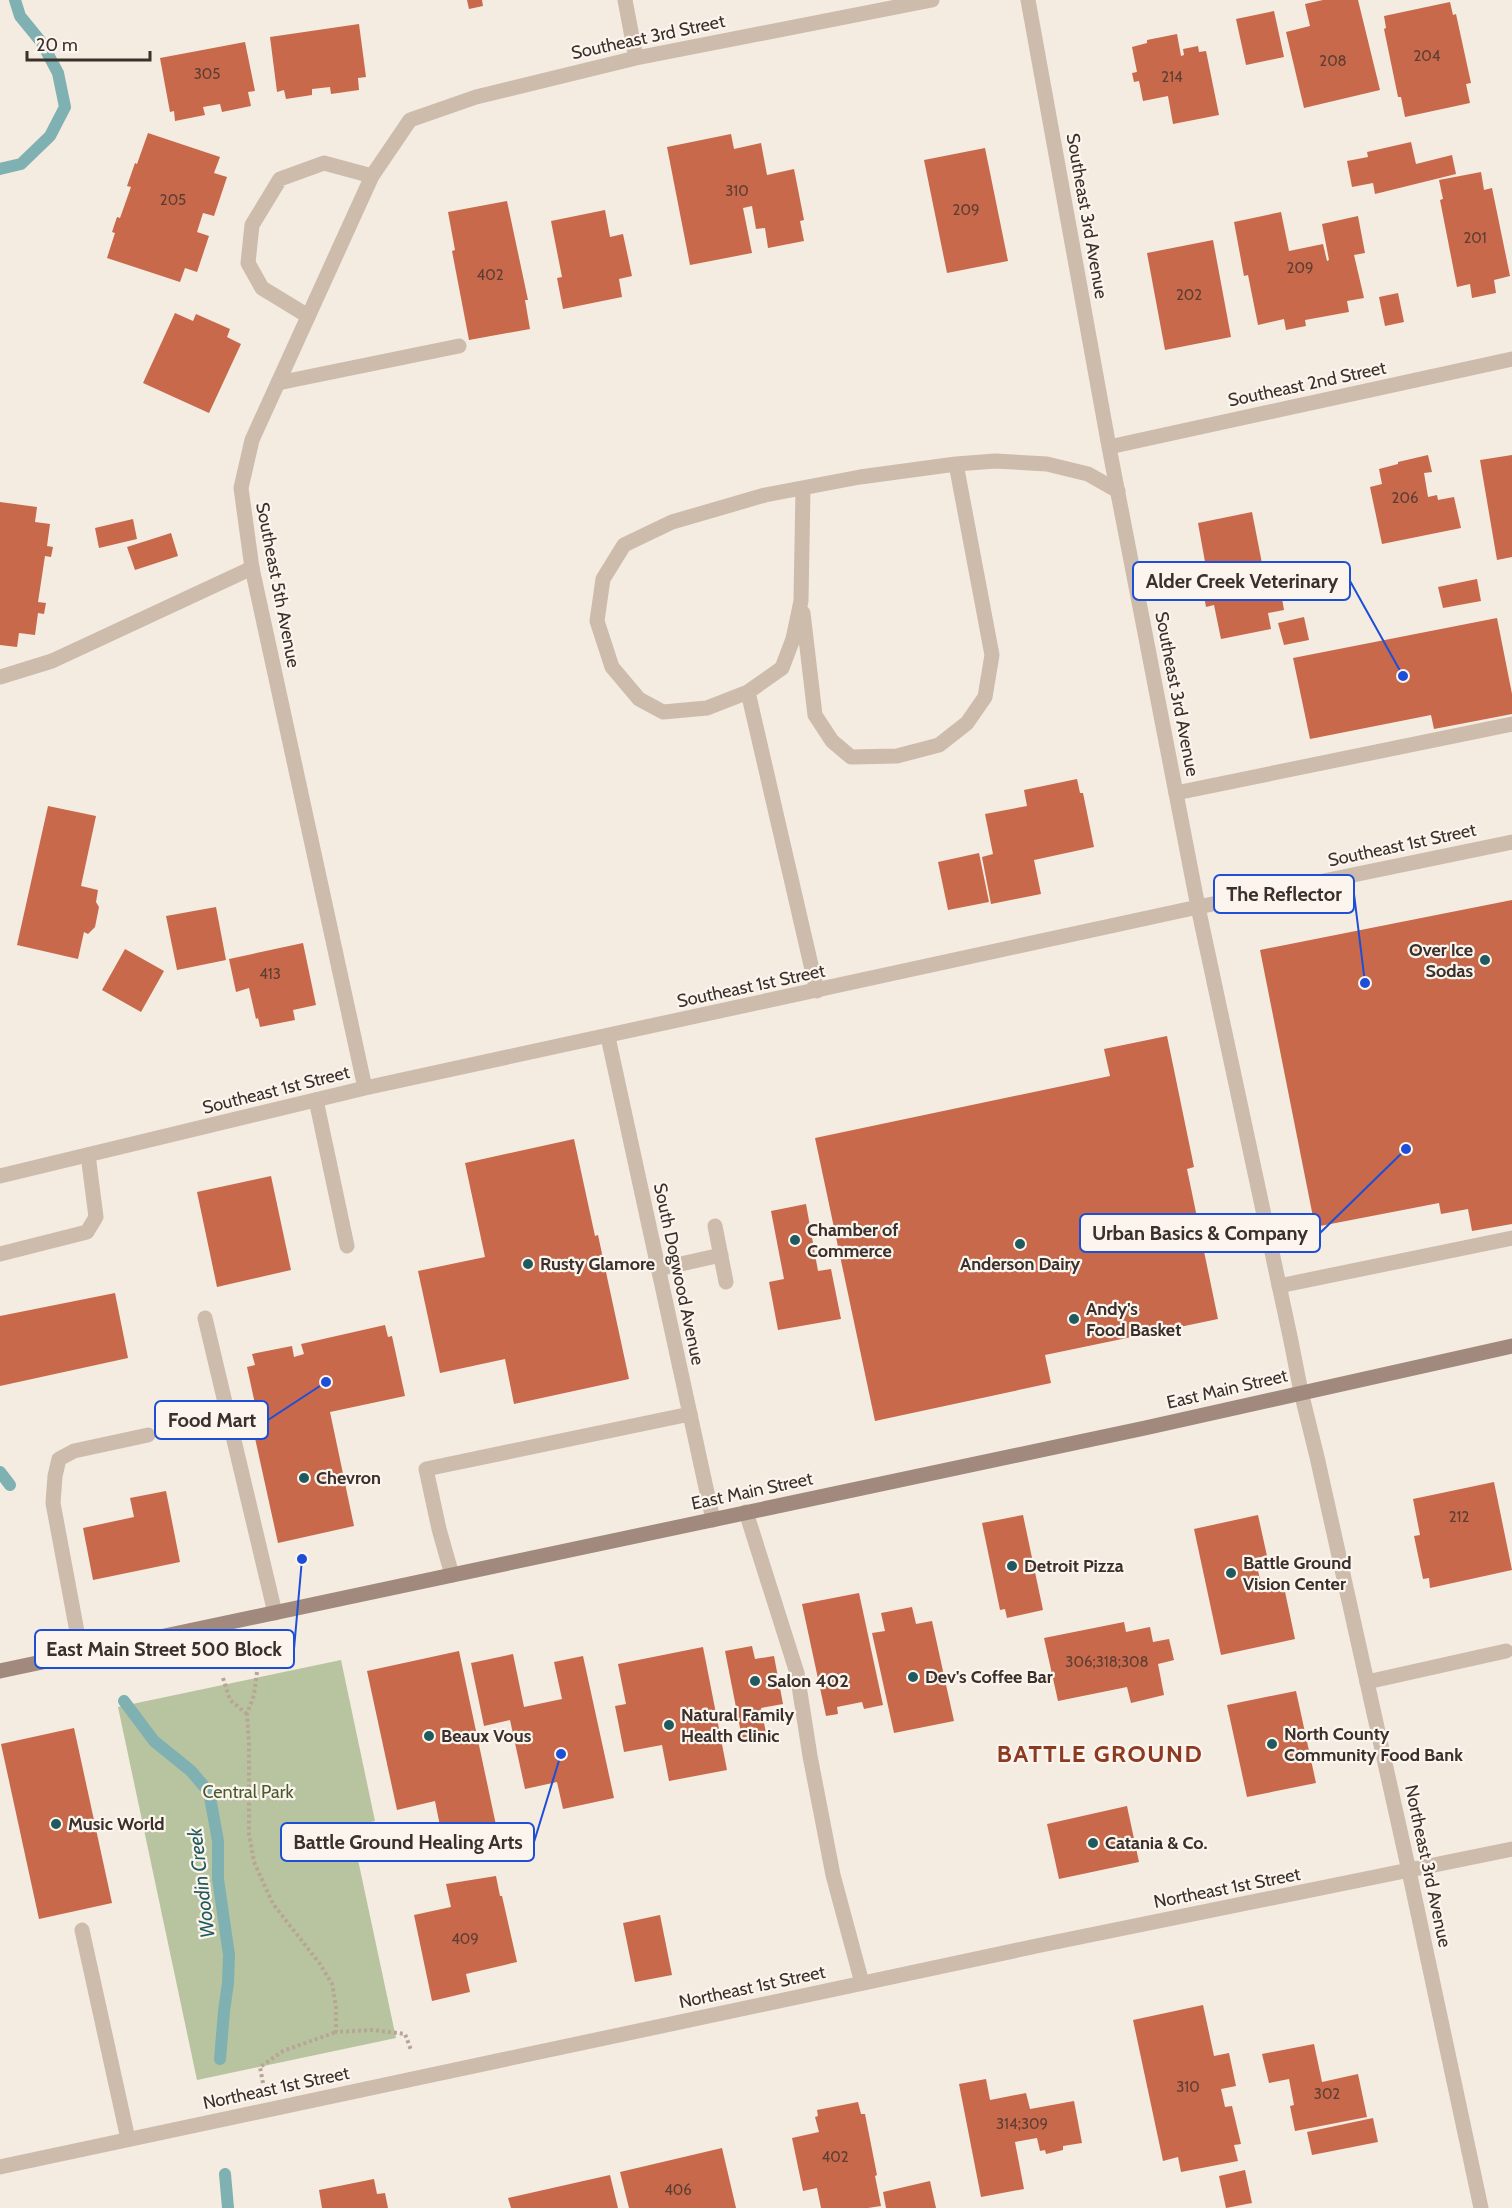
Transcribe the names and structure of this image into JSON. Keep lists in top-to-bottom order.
{
  "streets": {
    "main road": ["East Main Street"],
    "street": [
      "Southeast 3rd Street",
      "Southeast 3rd Avenue",
      "Southeast 2nd Street",
      "Southeast 5th Avenue",
      "Southeast 1st Street",
      "South Dogwood Avenue",
      "Northeast 3rd Avenue",
      "Northeast 1st Street"
    ]
  },
  "crossings": [
    ["Southeast 3rd Street", "Southeast 5th Avenue"],
    ["Southeast 3rd Avenue", "Southeast 2nd Street"],
    ["Southeast 3rd Avenue", "Southeast 1st Street"],
    ["Southeast 3rd Avenue", "East Main Street"],
    ["Southeast 3rd Avenue", "Northeast 3rd Avenue"],
    ["Southeast 5th Avenue", "Southeast 1st Street"],
    ["Southeast 1st Street", "South Dogwood Avenue"],
    ["South Dogwood Avenue", "East Main Street"],
    ["East Main Street", "Northeast 3rd Avenue"],
    ["Northeast 3rd Avenue", "Northeast 1st Street"]
  ],
  "districts": ["BATTLE GROUND"],
  "water": ["Woodin Creek"],
  "parks": ["Central Park"],
  "places": [
    "Alder Creek Veterinary",
    "Over Ice Sodas",
    "The Reflector",
    "Urban Basics & Company",
    "Chamber of Commerce",
    "Anderson Dairy",
    "Rusty Glamore",
    "Andy's Food Basket",
    "Food Mart",
    "Chevron",
    "East Main Street 500 Block",
    "Detroit Pizza",
    "Battle Ground Vision Center",
    "Dev's Coffee Bar",
    "Salon 402",
    "Natural Family Health Clinic",
    "Beaux Vous",
    "North County Community Food Bank",
    "Battle Ground Healing Arts",
    "Music World",
    "Catania & Co."
  ],
  "house_numbers": [
    "204",
    "208",
    "305",
    "214",
    "310",
    "205",
    "209",
    "201",
    "209",
    "402",
    "202",
    "206",
    "413",
    "212",
    "306;318;308",
    "409",
    "310",
    "302",
    "314;309",
    "402",
    "406"
  ],
  "scale_bar": "20 m"
}
